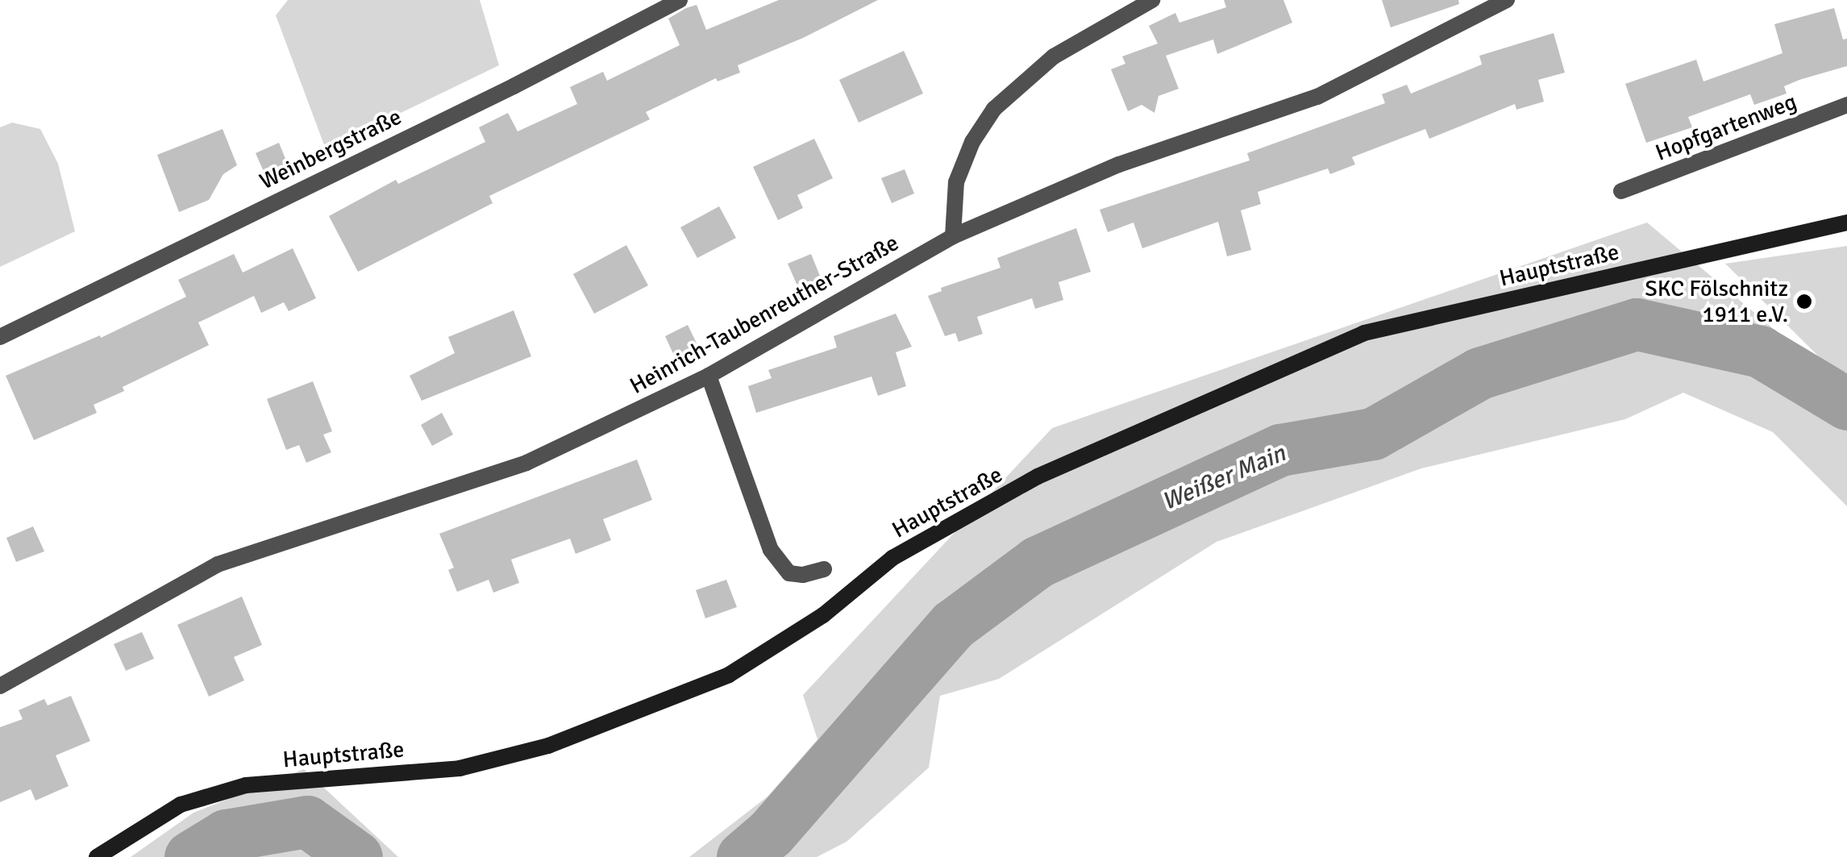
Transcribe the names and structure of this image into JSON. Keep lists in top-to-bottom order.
{
  "streets": {
    "main road": ["Hauptstraße"],
    "street": ["Hopfgartenweg", "Weinbergstraße", "Heinrich-Taubenreuther-Straße"]
  },
  "water": ["Weißer Main"],
  "places": ["SKC Fölschnitz 1911 e.V."]
}
